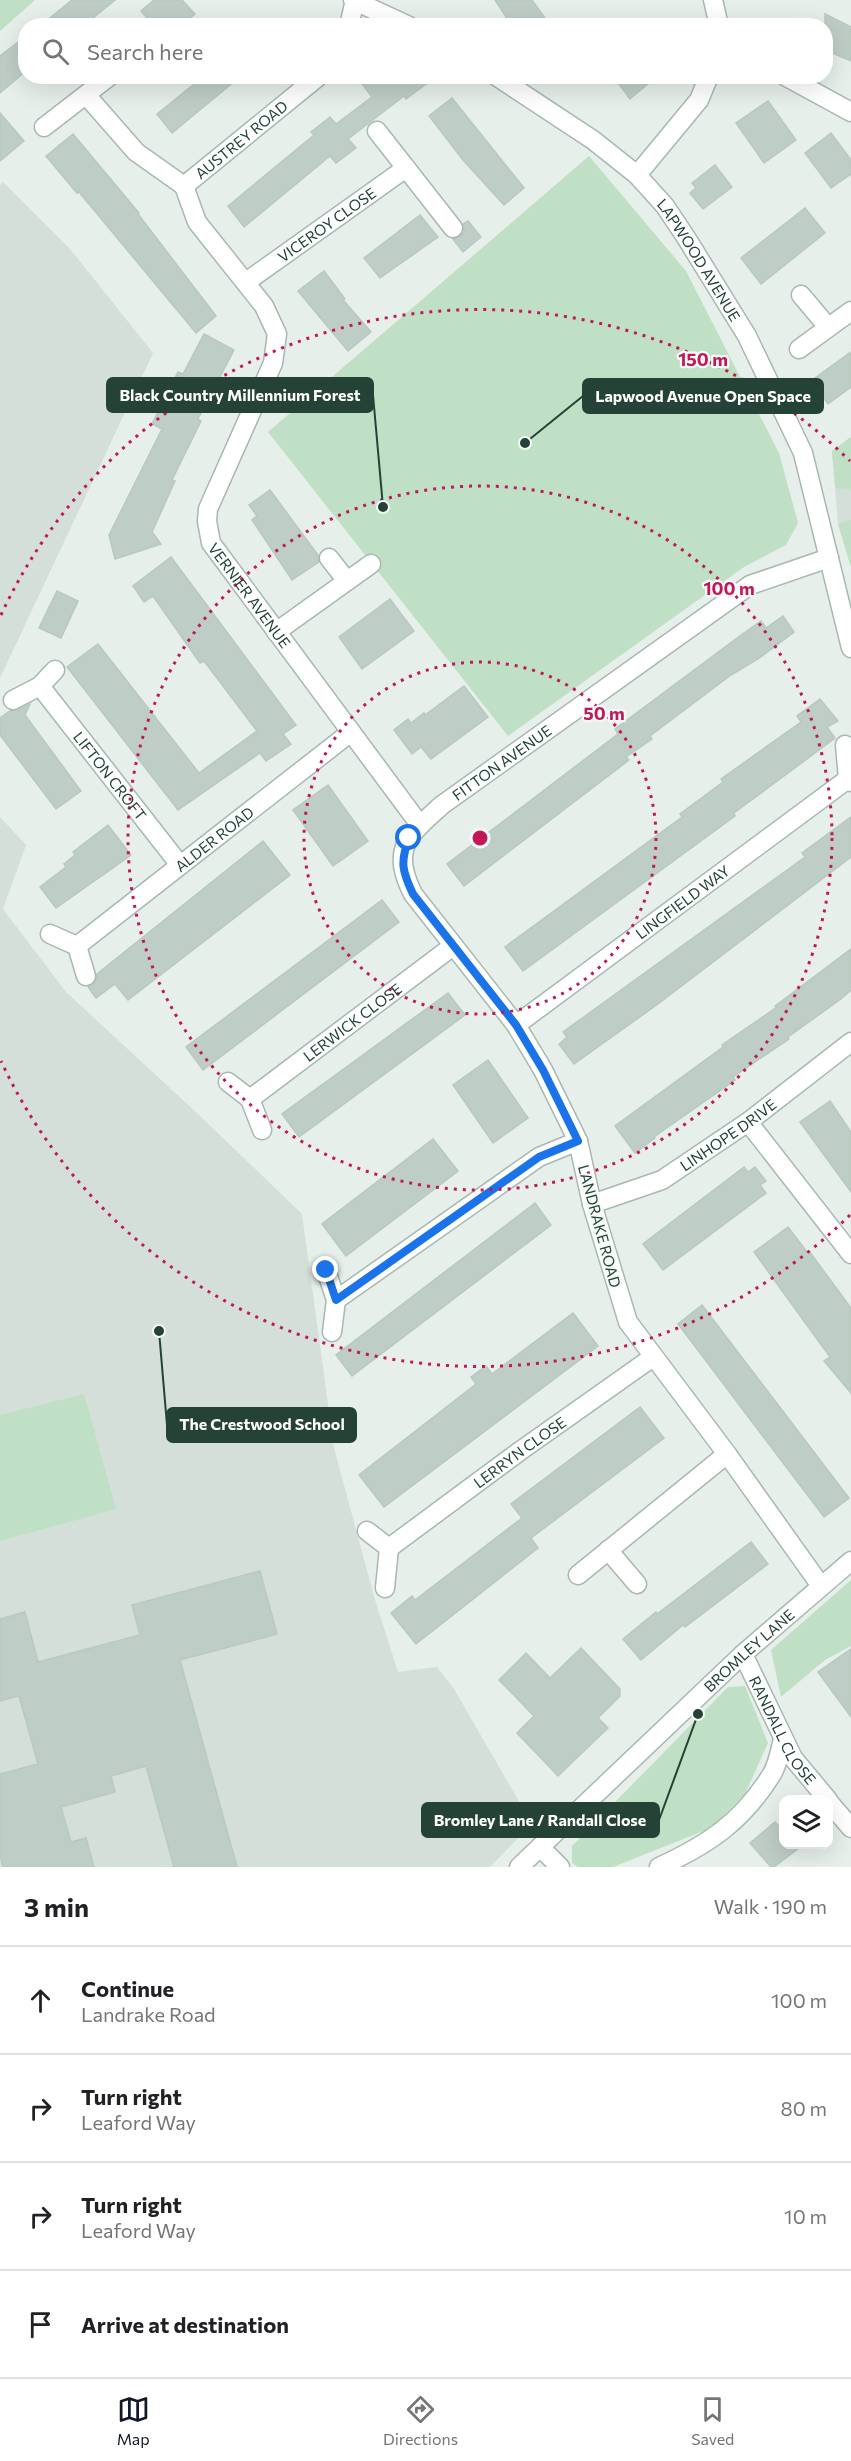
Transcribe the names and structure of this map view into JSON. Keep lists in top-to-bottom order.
{
  "streets": {
    "street": [
      "AUSTREY ROAD",
      "VICEROY CLOSE",
      "LAPWOOD AVENUE",
      "VERNIER AVENUE",
      "FITTON AVENUE",
      "LIFTON CROFT",
      "ALDER ROAD",
      "LINGFIELD WAY",
      "LERWICK CLOSE",
      "LINHOPE DRIVE",
      "LANDRAKE ROAD",
      "LERRYN CLOSE",
      "BROMLEY LANE",
      "RANDALL CLOSE"
    ]
  },
  "crossings": [
    ["AUSTREY ROAD", "VERNIER AVENUE"],
    ["VICEROY CLOSE", "VERNIER AVENUE"],
    ["LAPWOOD AVENUE", "FITTON AVENUE"],
    ["VERNIER AVENUE", "FITTON AVENUE"],
    ["VERNIER AVENUE", "ALDER ROAD"],
    ["VERNIER AVENUE", "LANDRAKE ROAD"],
    ["FITTON AVENUE", "LANDRAKE ROAD"],
    ["LIFTON CROFT", "ALDER ROAD"],
    ["LINGFIELD WAY", "LANDRAKE ROAD"],
    ["LERWICK CLOSE", "LANDRAKE ROAD"],
    ["LINHOPE DRIVE", "LANDRAKE ROAD"],
    ["LANDRAKE ROAD", "LERRYN CLOSE"],
    ["LANDRAKE ROAD", "BROMLEY LANE"],
    ["BROMLEY LANE", "RANDALL CLOSE"]
  ],
  "places": [
    "Lapwood Avenue Open Space",
    "Black Country Millennium Forest",
    "The Crestwood School",
    "Bromley Lane / Randall Close"
  ],
  "page": {
    "search": "Search here",
    "heading": ["3 min", "Walk · 190 m"],
    "list": [
      ["Continue", "Landrake Road", "100 m"],
      ["Turn right", "Leaford Way", "80 m"],
      ["Turn right", "Leaford Way", "10 m"],
      "Arrive at destination"
    ],
    "nav": ["Map", "Directions", "Saved"]
  },
  "rings": ["150 m", "100 m", "50 m"]
}
